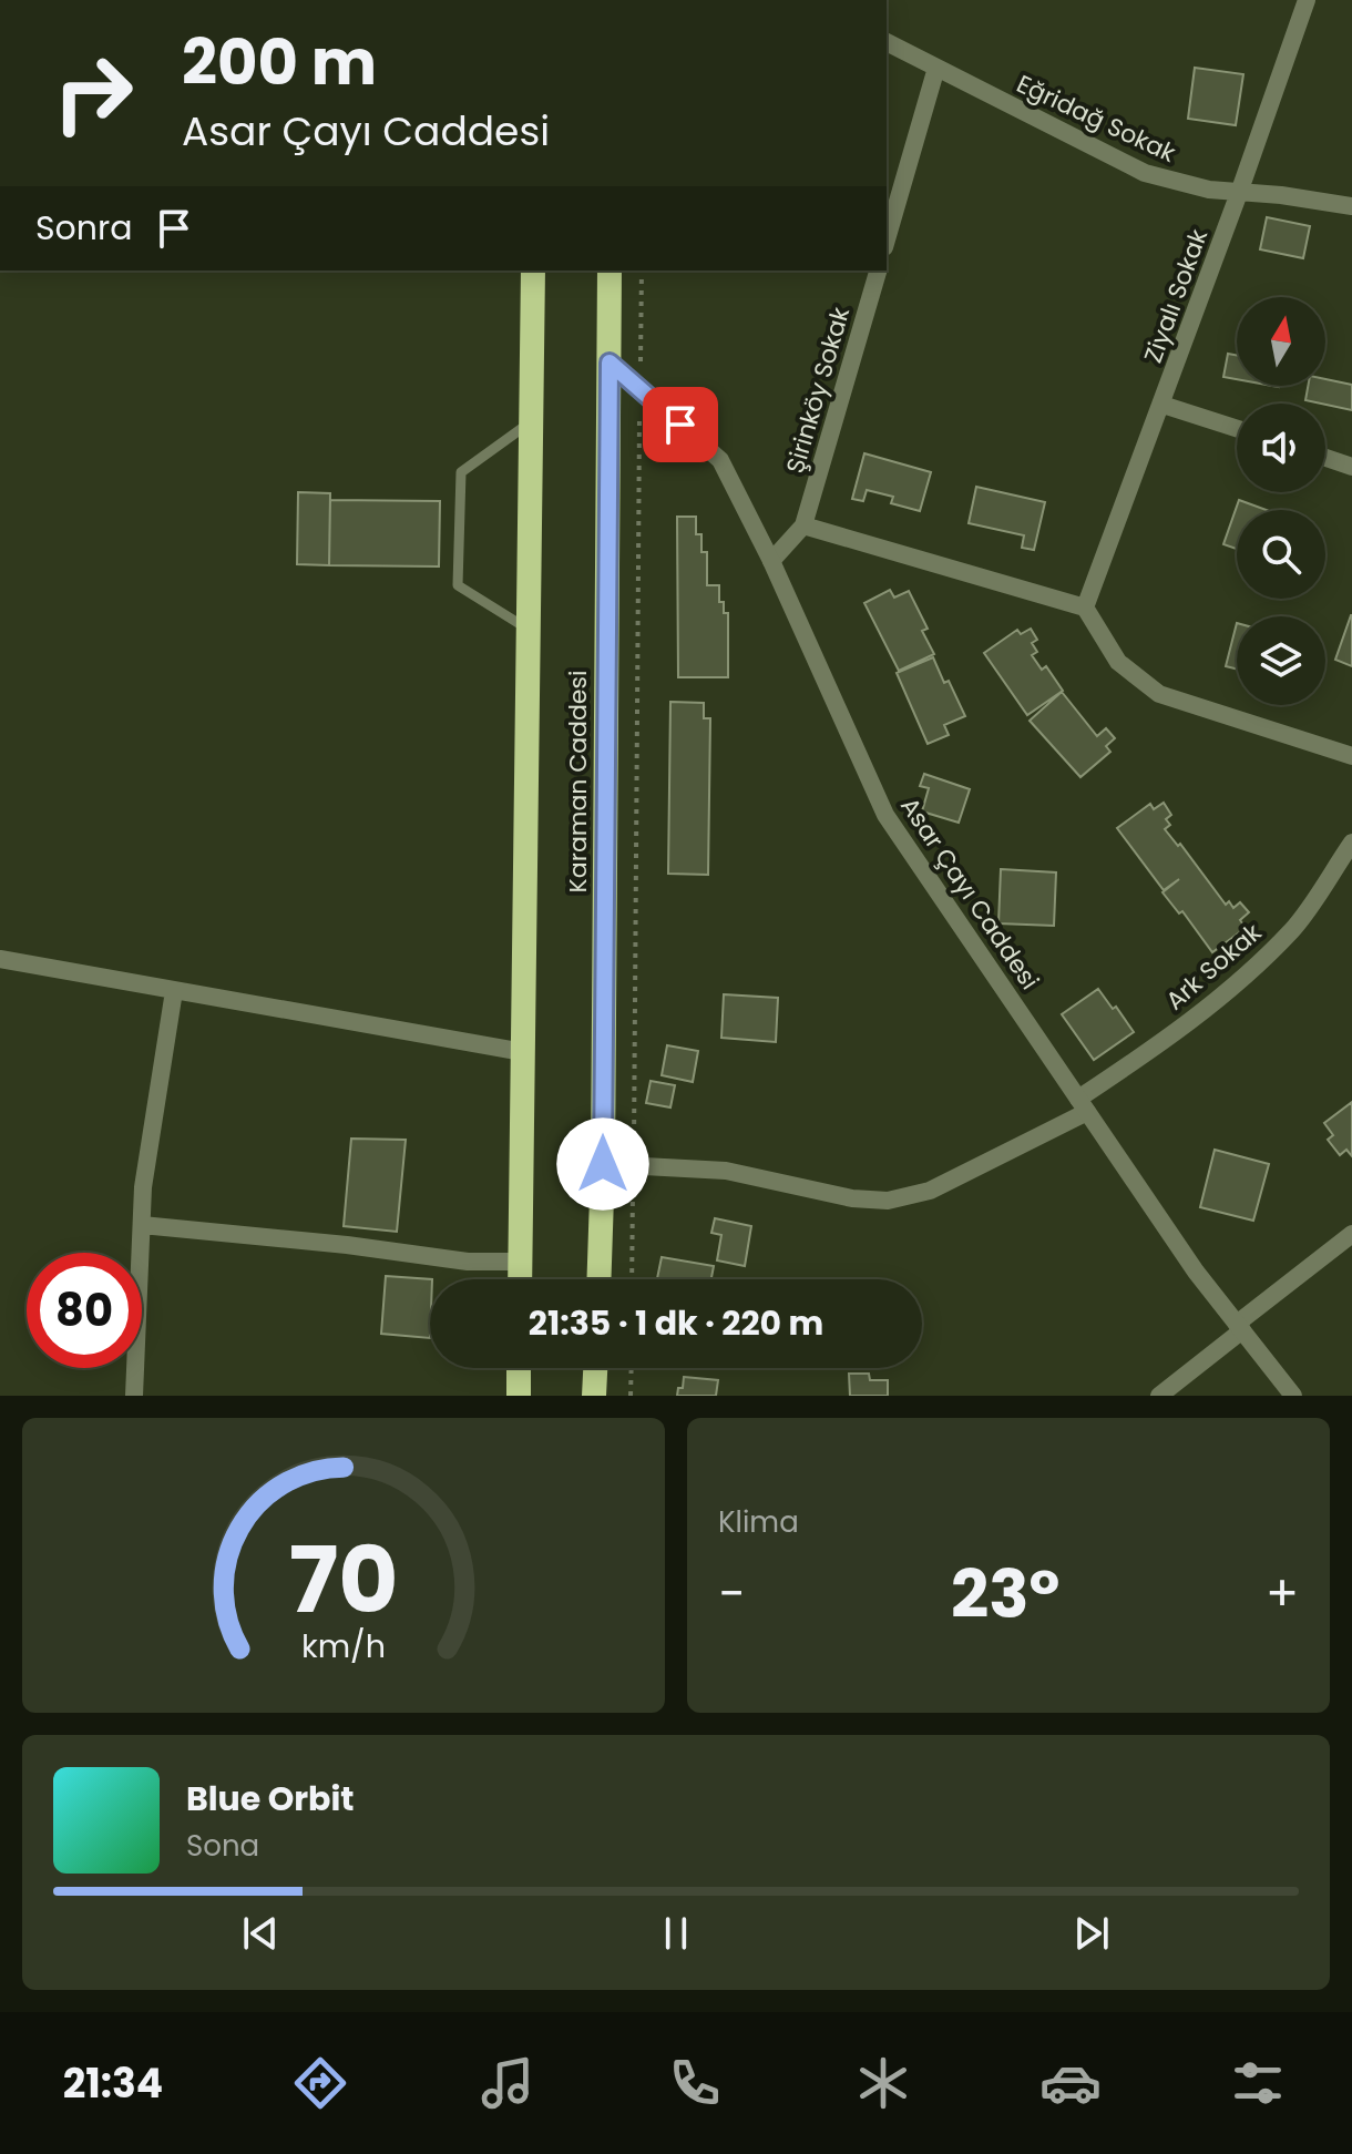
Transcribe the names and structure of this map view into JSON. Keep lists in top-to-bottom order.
{
  "streets": {
    "highway": ["Karaman Caddesi"],
    "street": [
      "Eğridağ Sokak",
      "Ziyalı Sokak",
      "Şirinköy Sokak",
      "Asar Çayı Caddesi",
      "Ark Sokak"
    ]
  },
  "crossings": [
    ["Eğridağ Sokak", "Ziyalı Sokak"],
    ["Karaman Caddesi", "Asar Çayı Caddesi"],
    ["Karaman Caddesi", "Ark Sokak"],
    ["Asar Çayı Caddesi", "Ark Sokak"]
  ],
  "north": "top",
  "page": {
    "turn": ["200 m", "Asar Çayı Caddesi"],
    "then": "Sonra",
    "limit": "80",
    "trip": "21:35 · 1 dk · 220 m",
    "tile": "Klima",
    "heat": ["−", "23°", "+"],
    "song": ["Blue Orbit", "Sona"],
    "tabs": "21:34",
    "gauge": ["70", "km/h"]
  }
}
